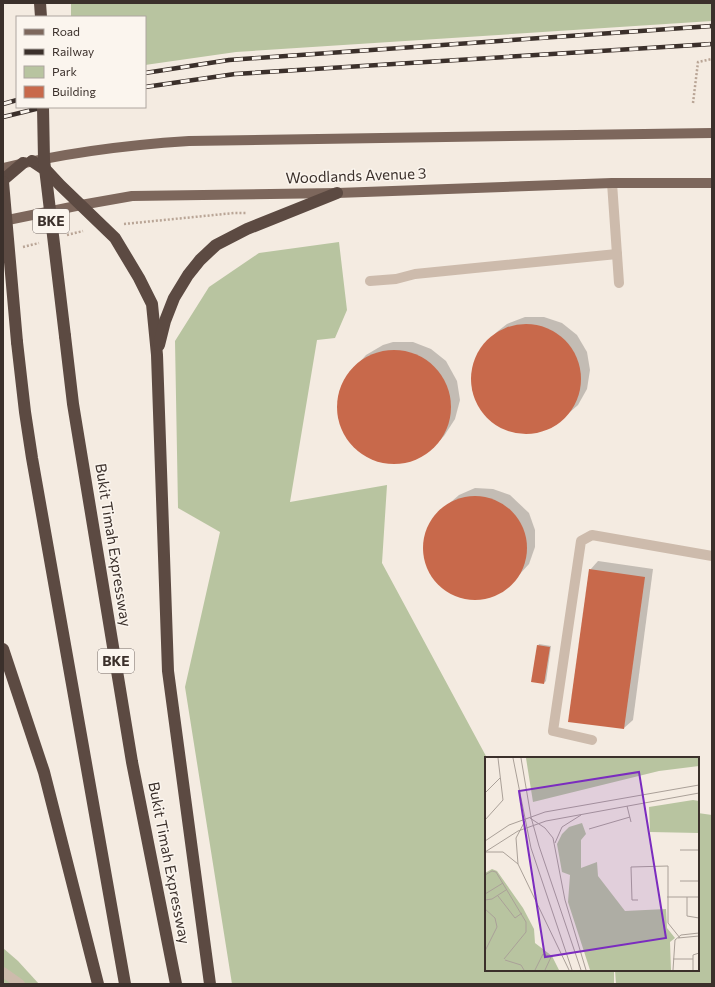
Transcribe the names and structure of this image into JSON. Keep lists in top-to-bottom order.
{
  "streets": {
    "highway": ["BKE", "Bukit Timah Expressway"],
    "main road": ["Woodlands Avenue 3"]
  },
  "legend": [
    "Road",
    "Railway",
    "Park",
    "Building"
  ]
}
